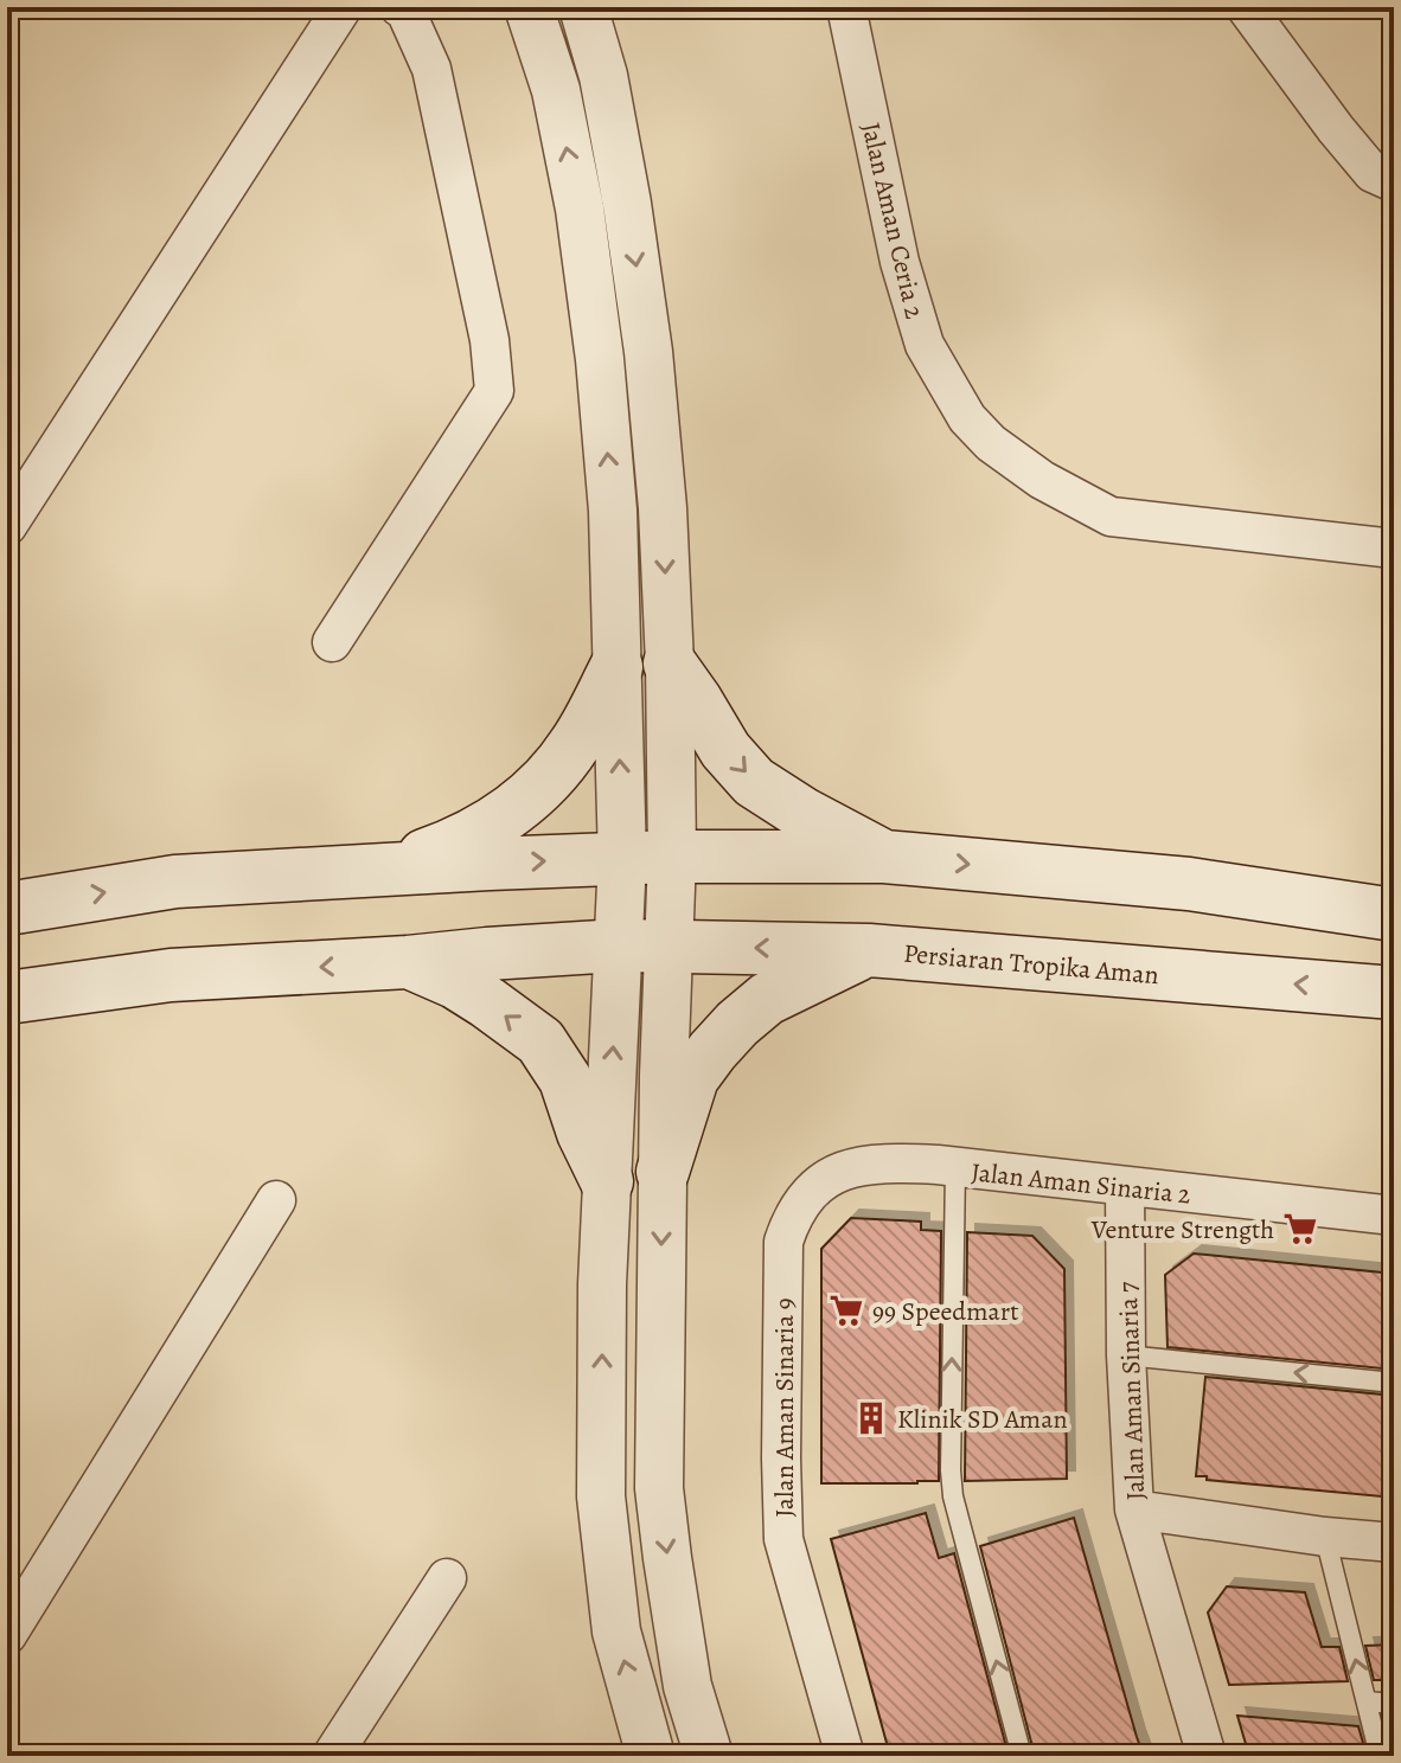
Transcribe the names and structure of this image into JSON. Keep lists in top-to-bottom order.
{
  "streets": {
    "main road": ["Persiaran Tropika Aman"],
    "street": [
      "Jalan Aman Ceria 2",
      "Jalan Aman Sinaria 2",
      "Jalan Aman Sinaria 7",
      "Jalan Aman Sinaria 9"
    ]
  },
  "crossings": [
    ["Jalan Aman Sinaria 2", "Jalan Aman Sinaria 7"],
    ["Jalan Aman Sinaria 2", "Jalan Aman Sinaria 9"]
  ],
  "places": {
    "supermarket": ["Venture Strength", "99 Speedmart"],
    "building": ["Klinik SD Aman"]
  }
}
